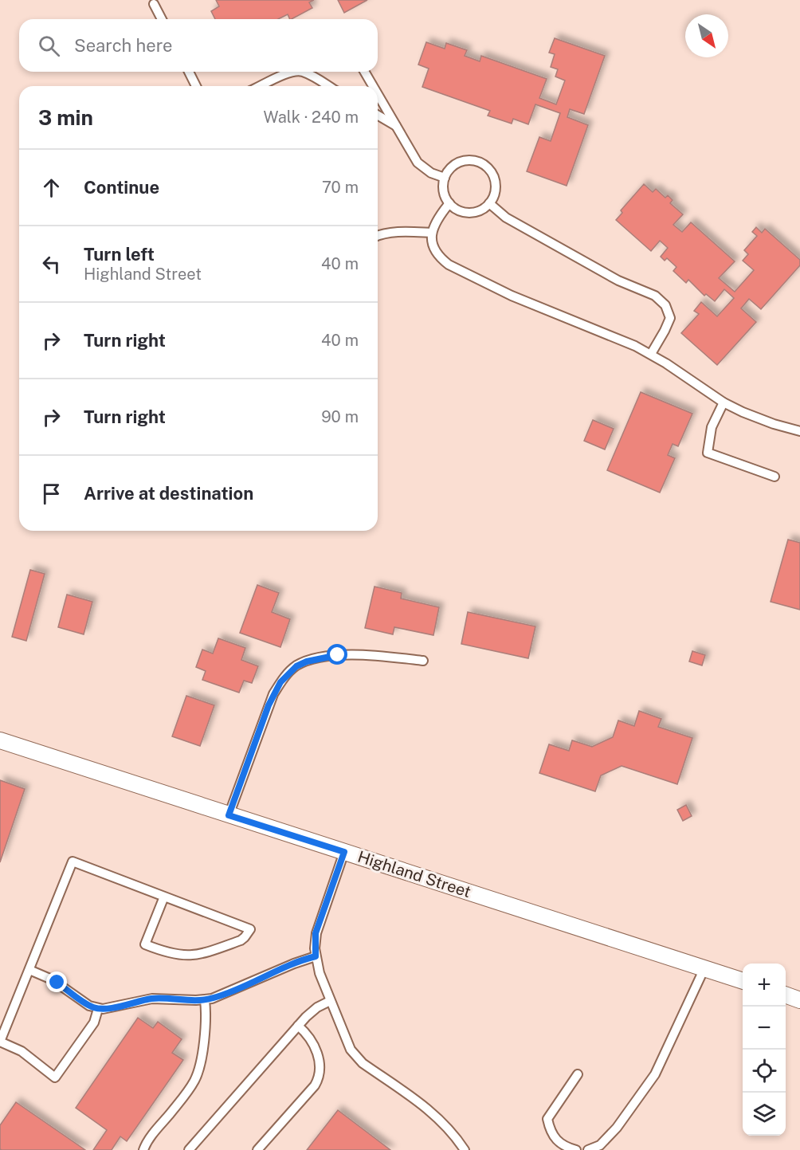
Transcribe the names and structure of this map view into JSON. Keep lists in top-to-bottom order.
{
  "streets": {
    "street": ["Highland Street"]
  },
  "north": "bottom right",
  "page": {
    "search": "Search here",
    "heading": ["3 min", "Walk · 240 m"],
    "list": [
      ["Continue", "70 m"],
      ["Turn left", "Highland Street", "40 m"],
      ["Turn right", "40 m"],
      ["Turn right", "90 m"],
      "Arrive at destination"
    ],
    "map_buttons": ["+", "−"]
  }
}
